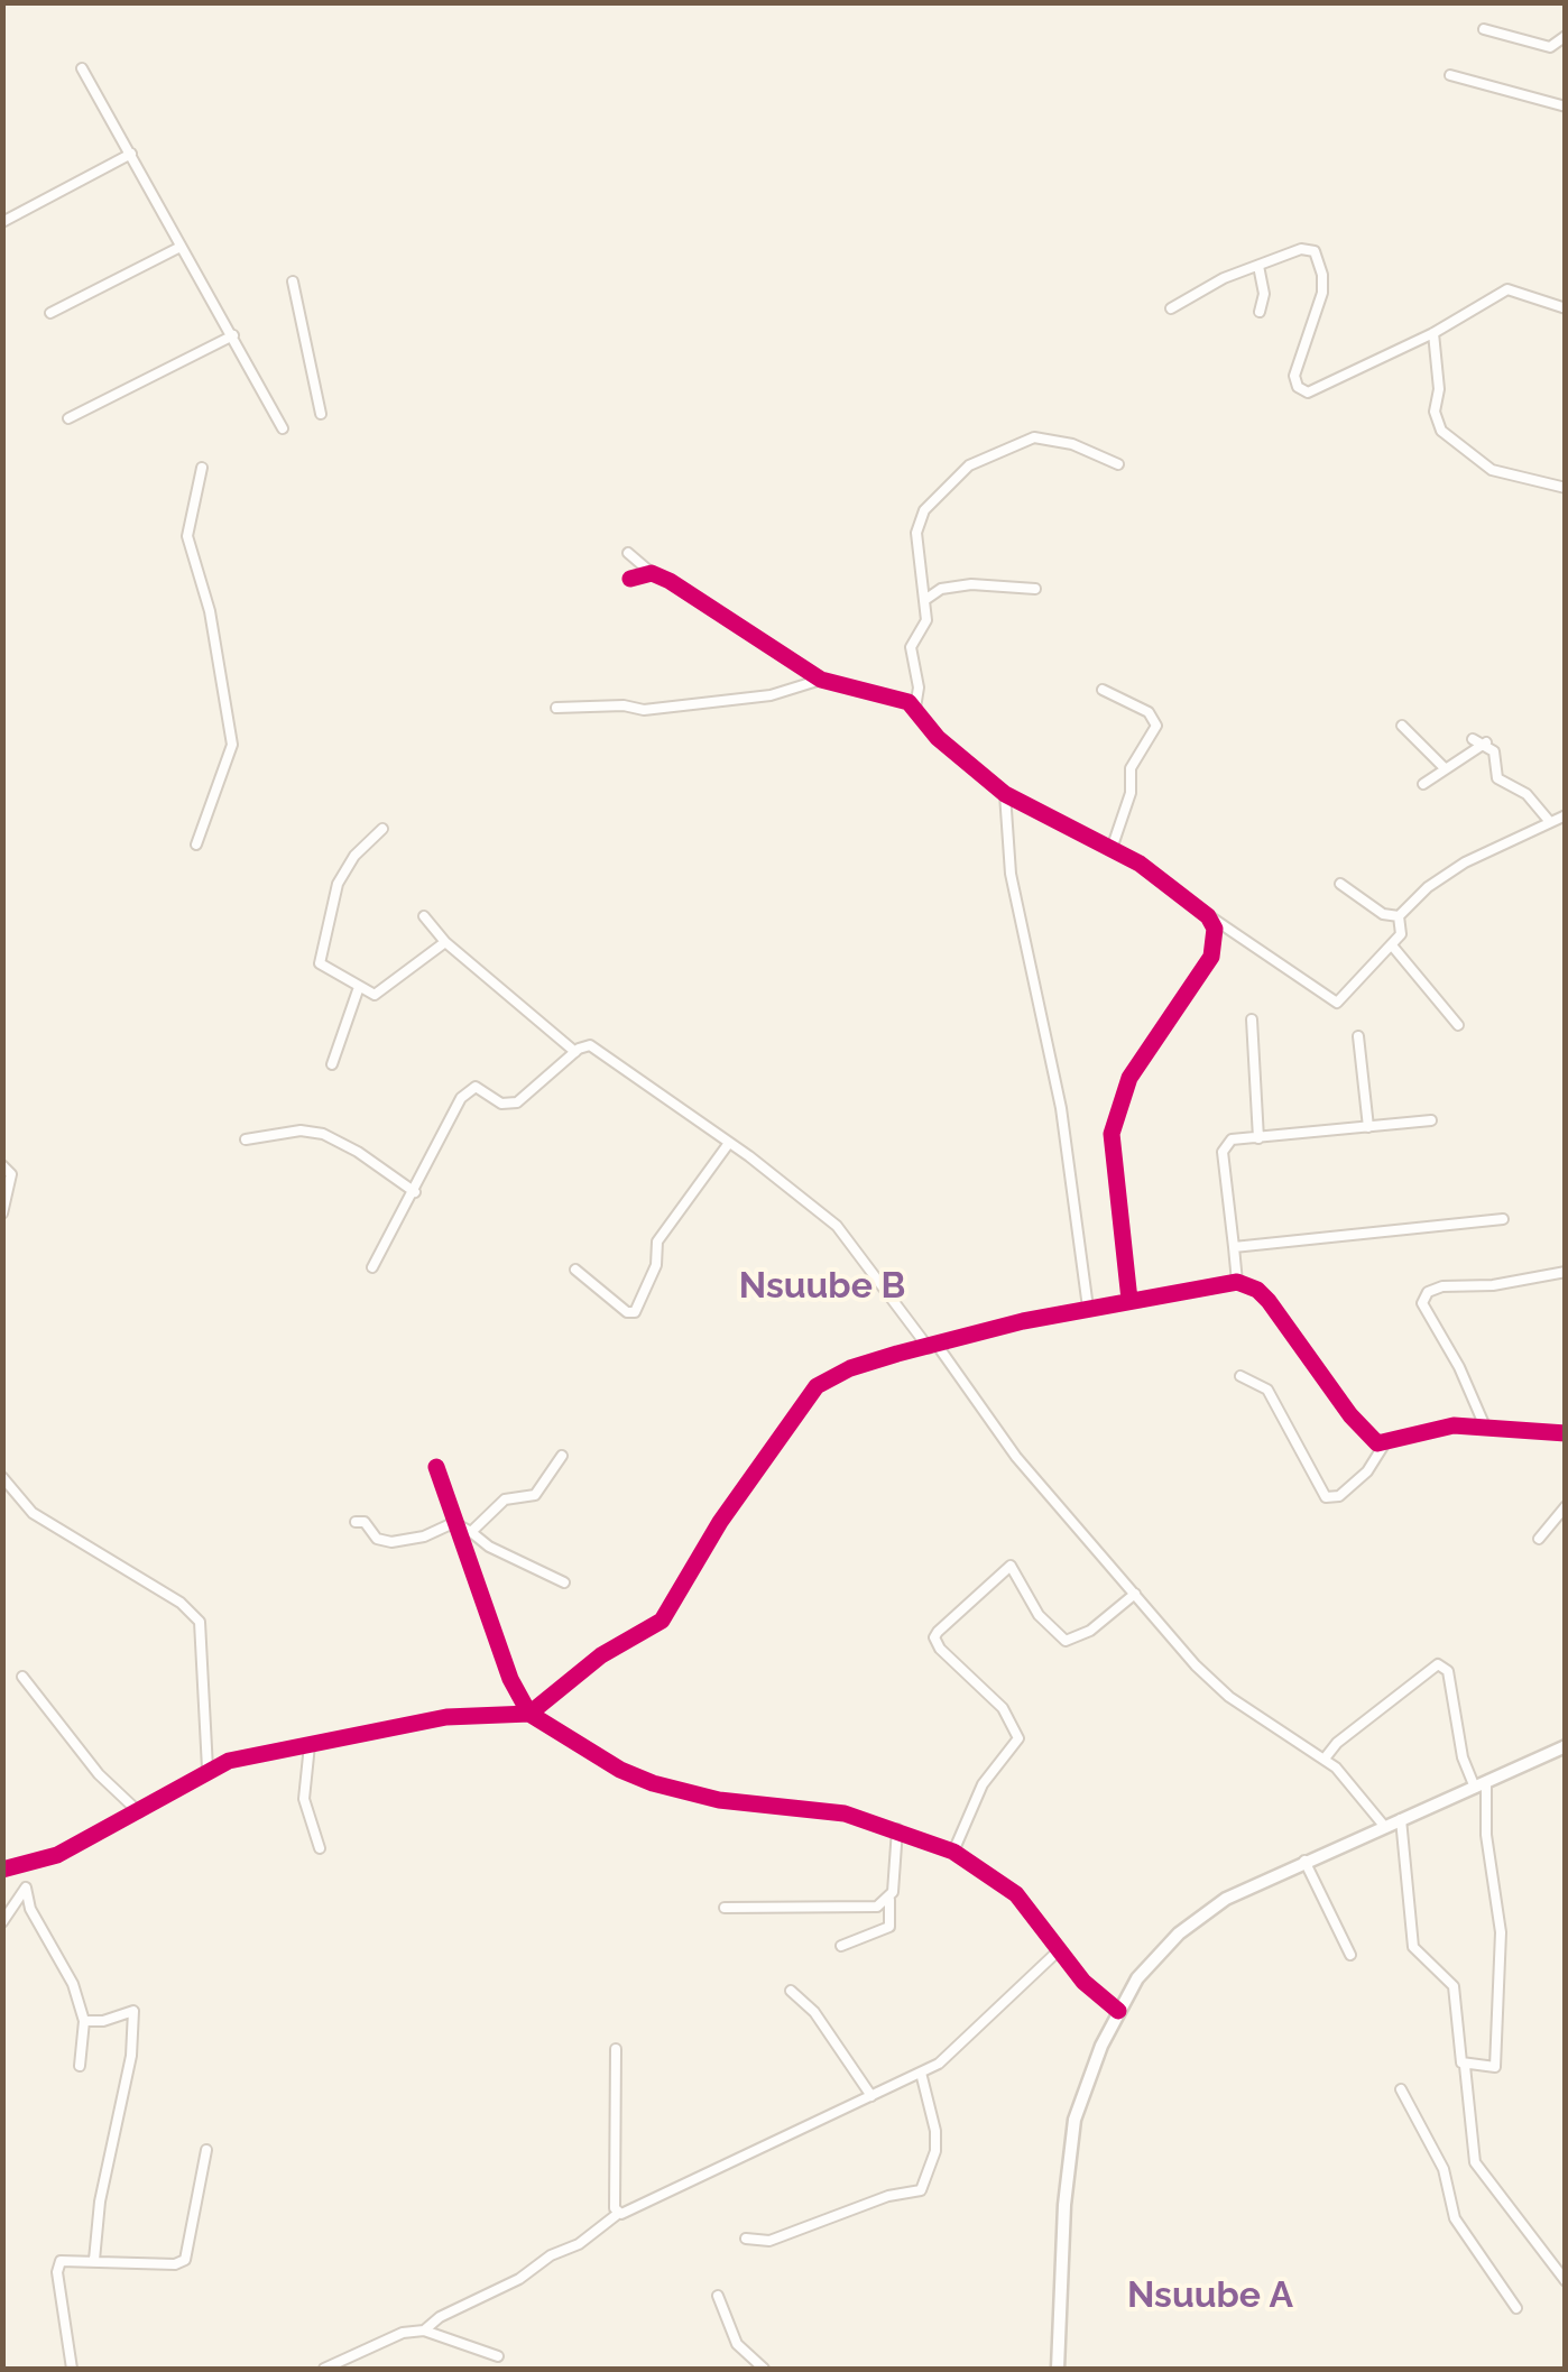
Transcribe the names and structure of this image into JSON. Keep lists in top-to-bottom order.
{
  "districts": ["Nsuube B", "Nsuube A"]
}
